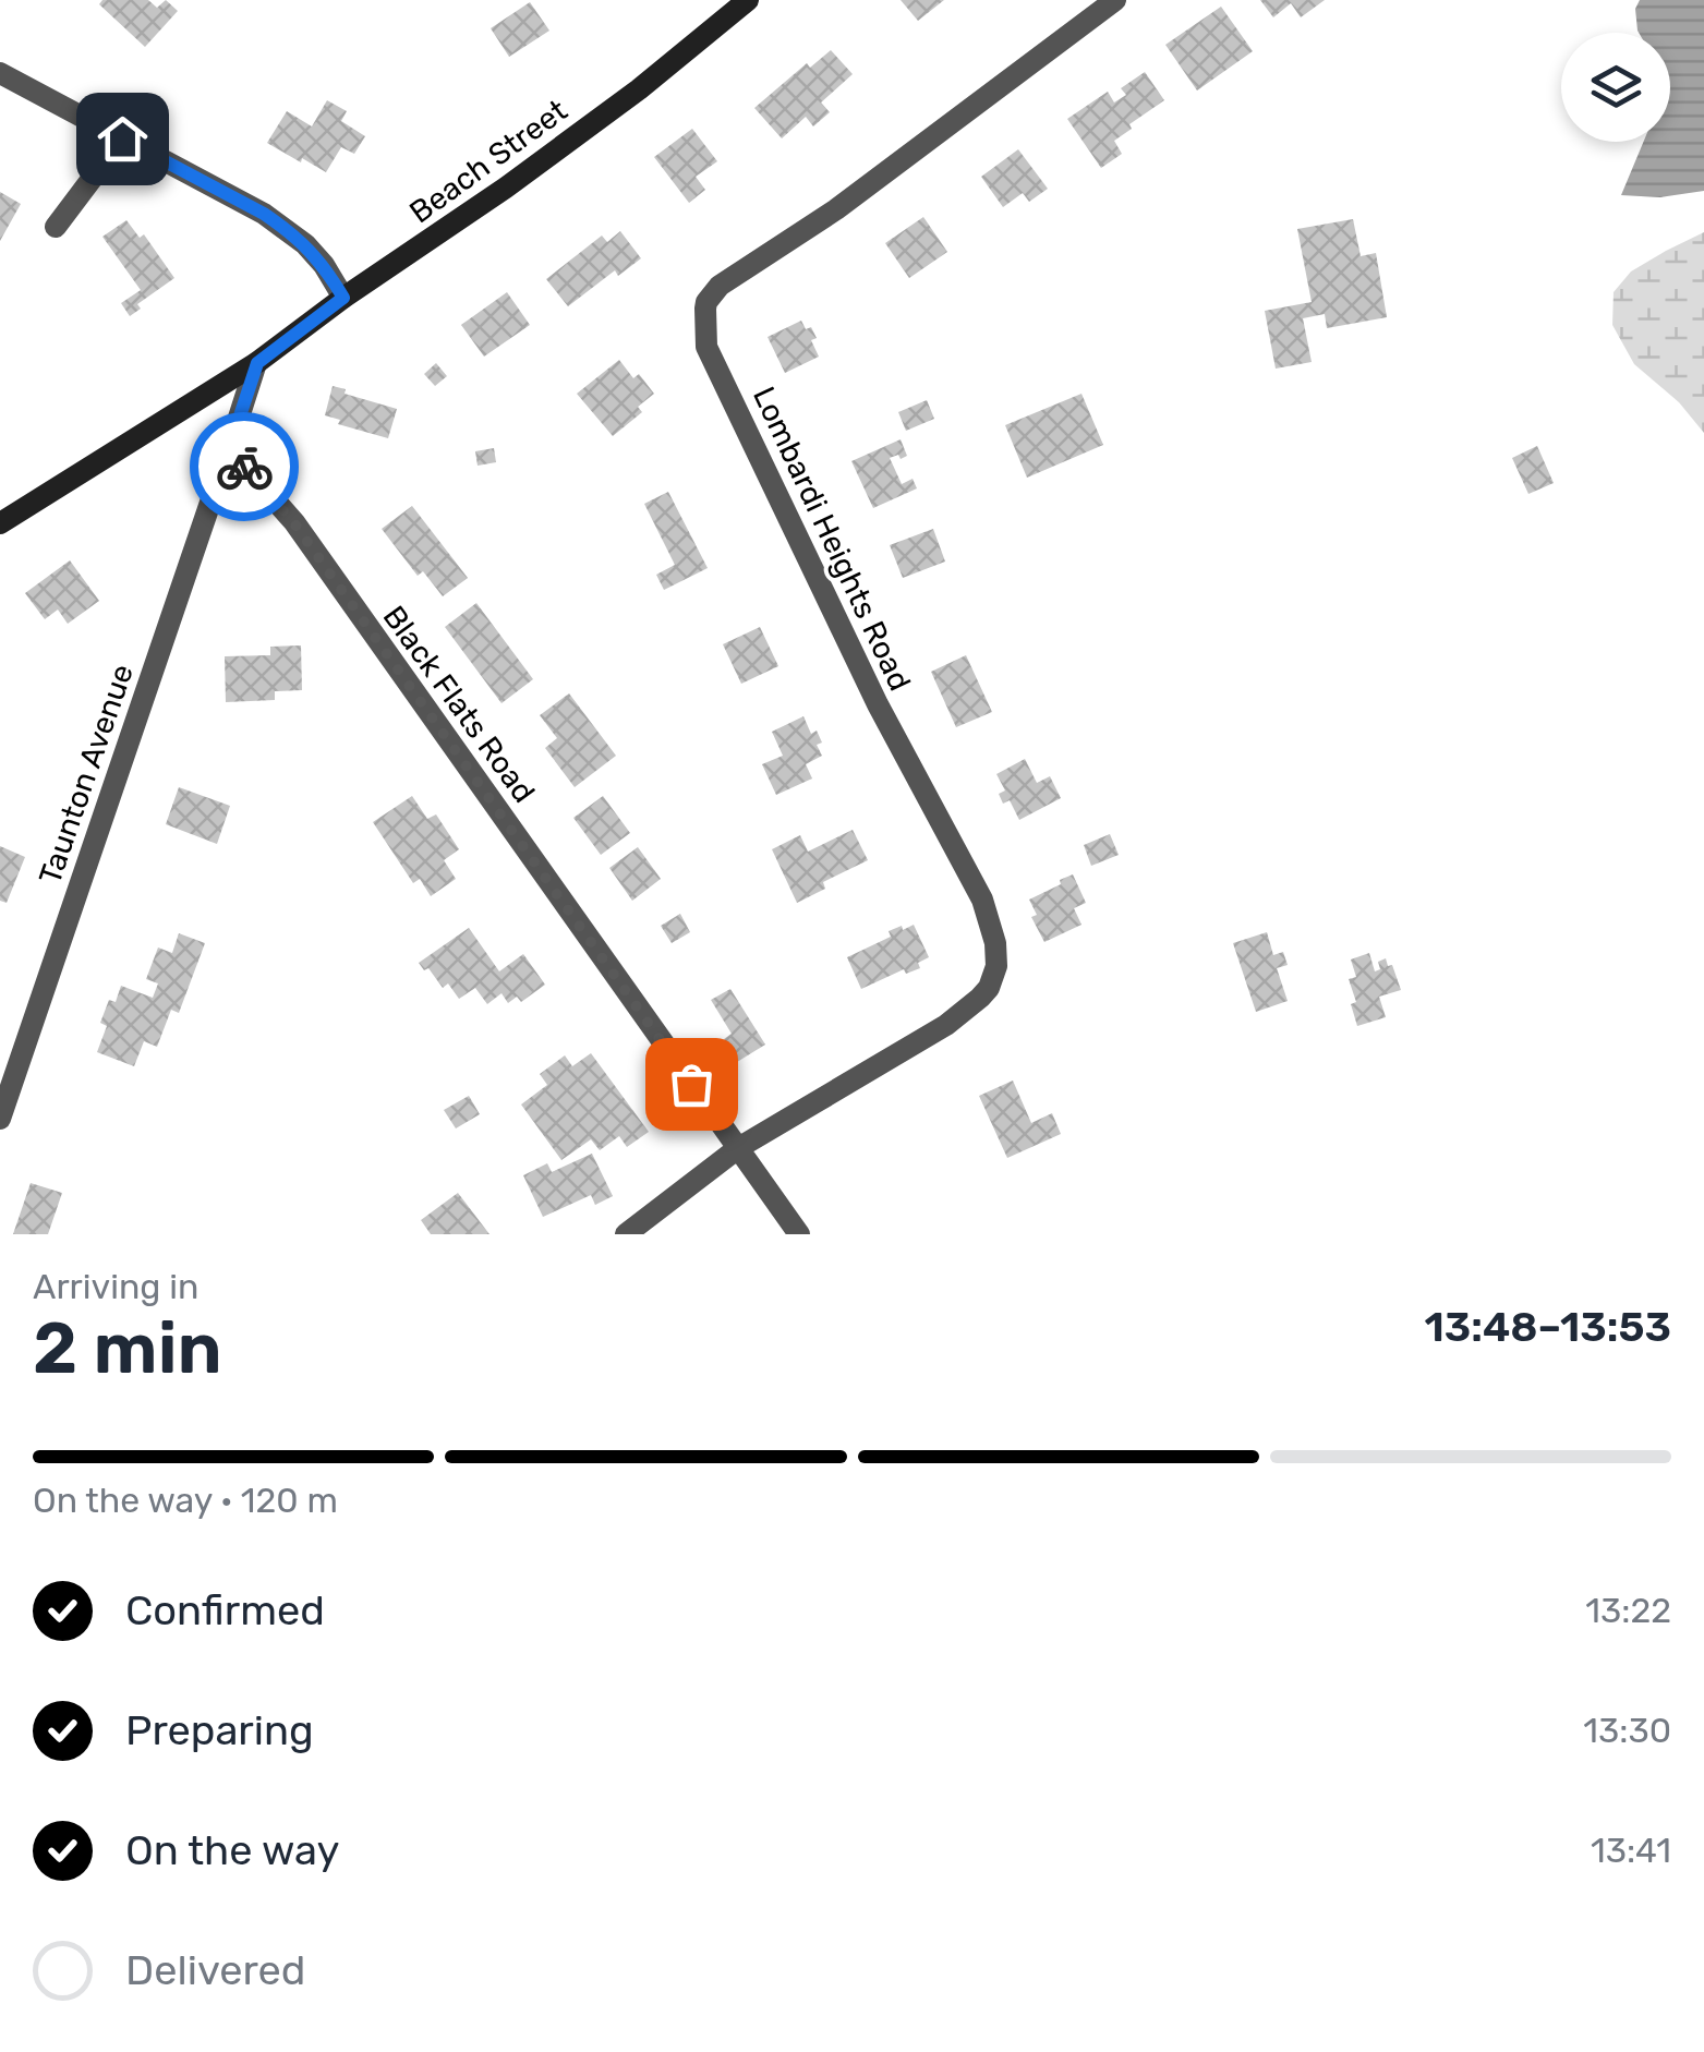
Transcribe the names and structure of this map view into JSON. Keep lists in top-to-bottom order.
{
  "streets": {
    "street": [
      "Beach Street",
      "Lombardi Heights Road",
      "Black Flats Road",
      "Taunton Avenue"
    ]
  },
  "crossings": [
    ["Lombardi Heights Road", "Black Flats Road"],
    ["Black Flats Road", "Taunton Avenue"]
  ],
  "page": {
    "heading": ["2 min", "Arriving in", "13:48–13:53"],
    "bar": "On the way · 120 m",
    "list": [
      ["Confirmed", "13:22"],
      ["Preparing", "13:30"],
      ["On the way", "13:41"],
      "Delivered"
    ]
  }
}
